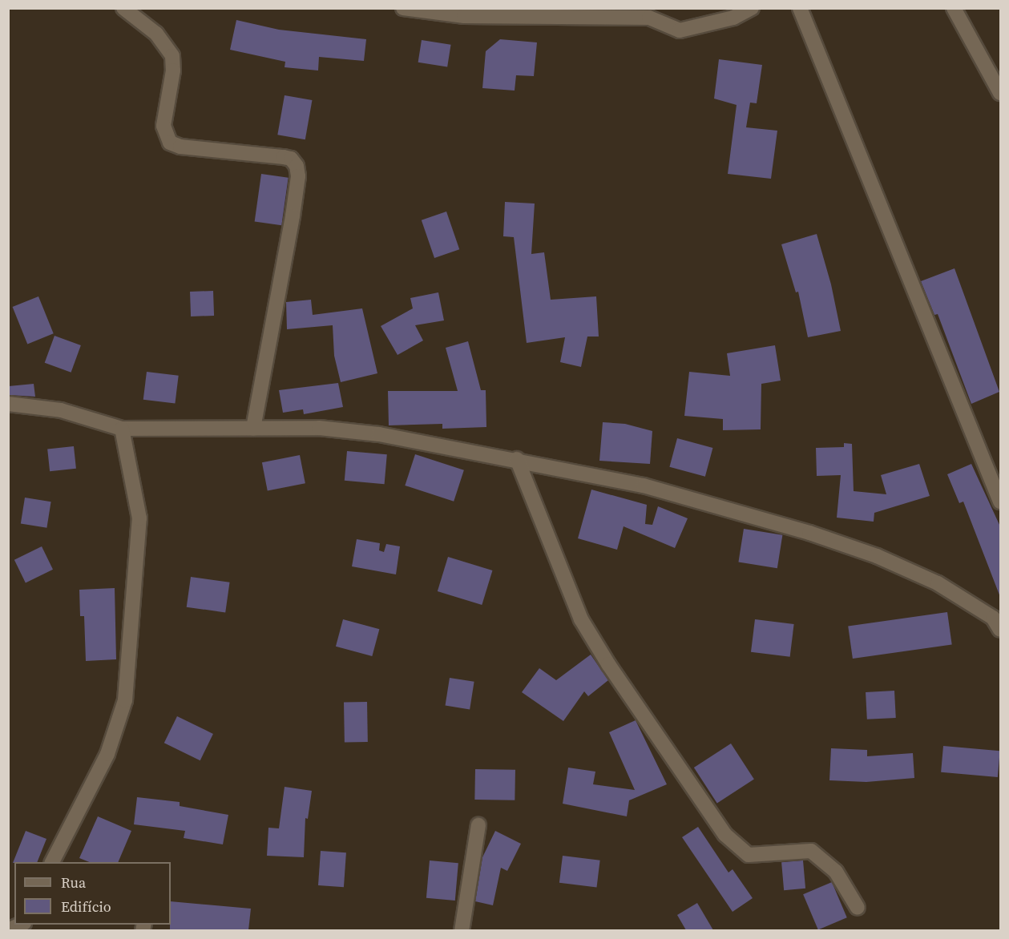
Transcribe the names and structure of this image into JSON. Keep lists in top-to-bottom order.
{
  "legend": ["Rua", "Edifício"]
}
